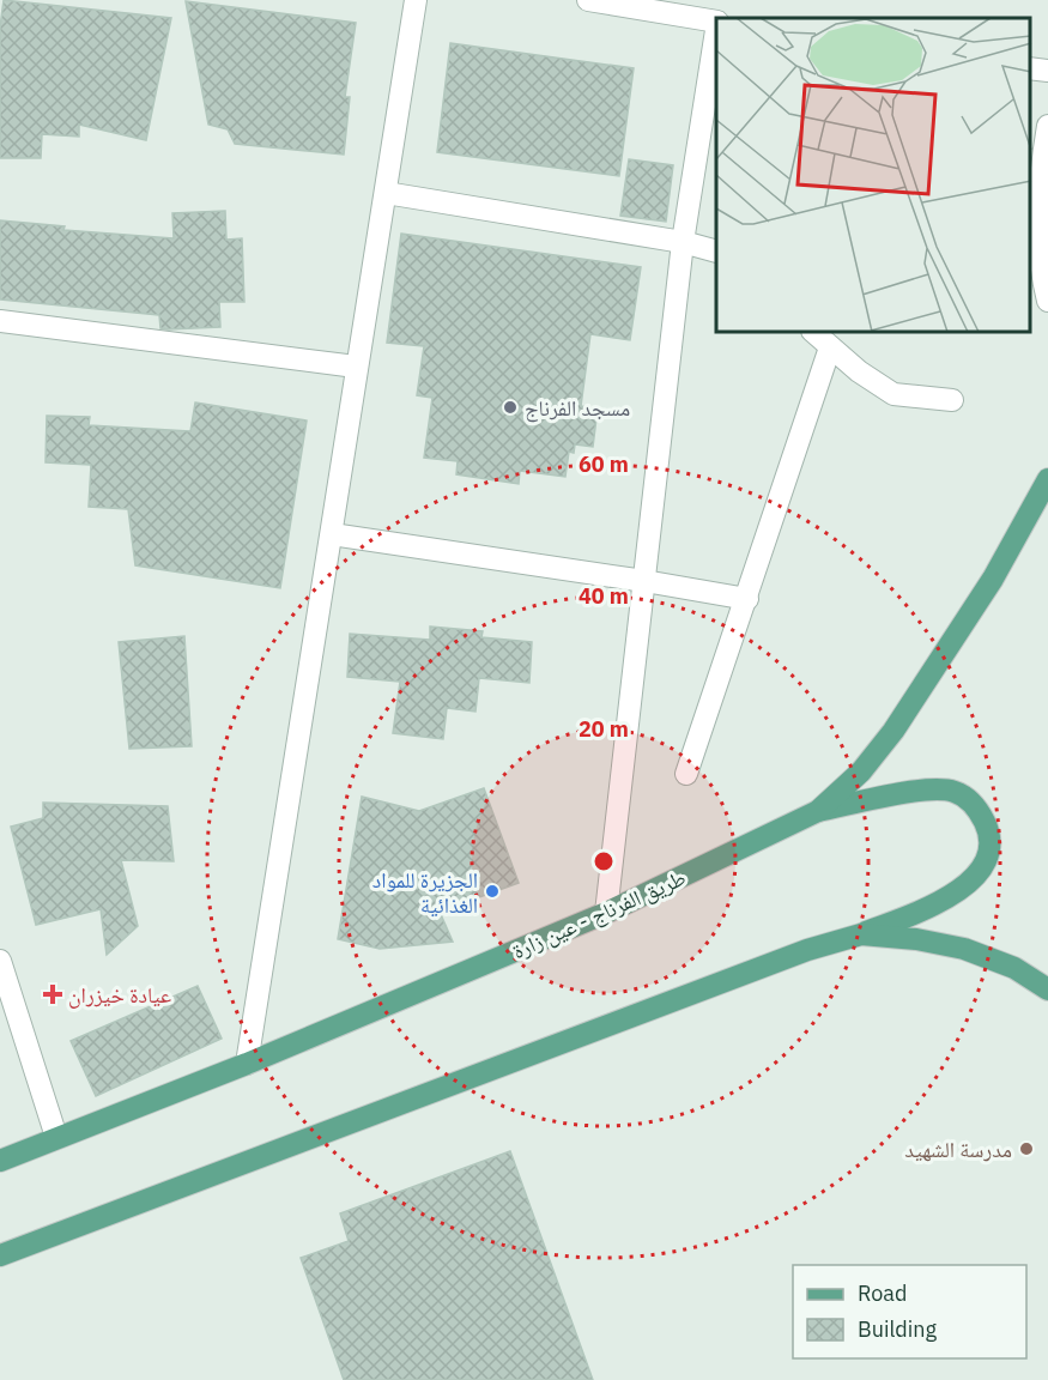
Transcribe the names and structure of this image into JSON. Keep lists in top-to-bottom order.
{
  "streets": {
    "main road": ["طريق الفرناج - عين زارة"]
  },
  "places": {
    "other": ["مسجد الفرناج", "الجزيرة للمواد الغذائية", "مدرسة الشهيد"],
    "health": ["عيادة خيزران"]
  },
  "legend": ["Road", "Building"],
  "rings": ["60 m", "40 m", "20 m"]
}
